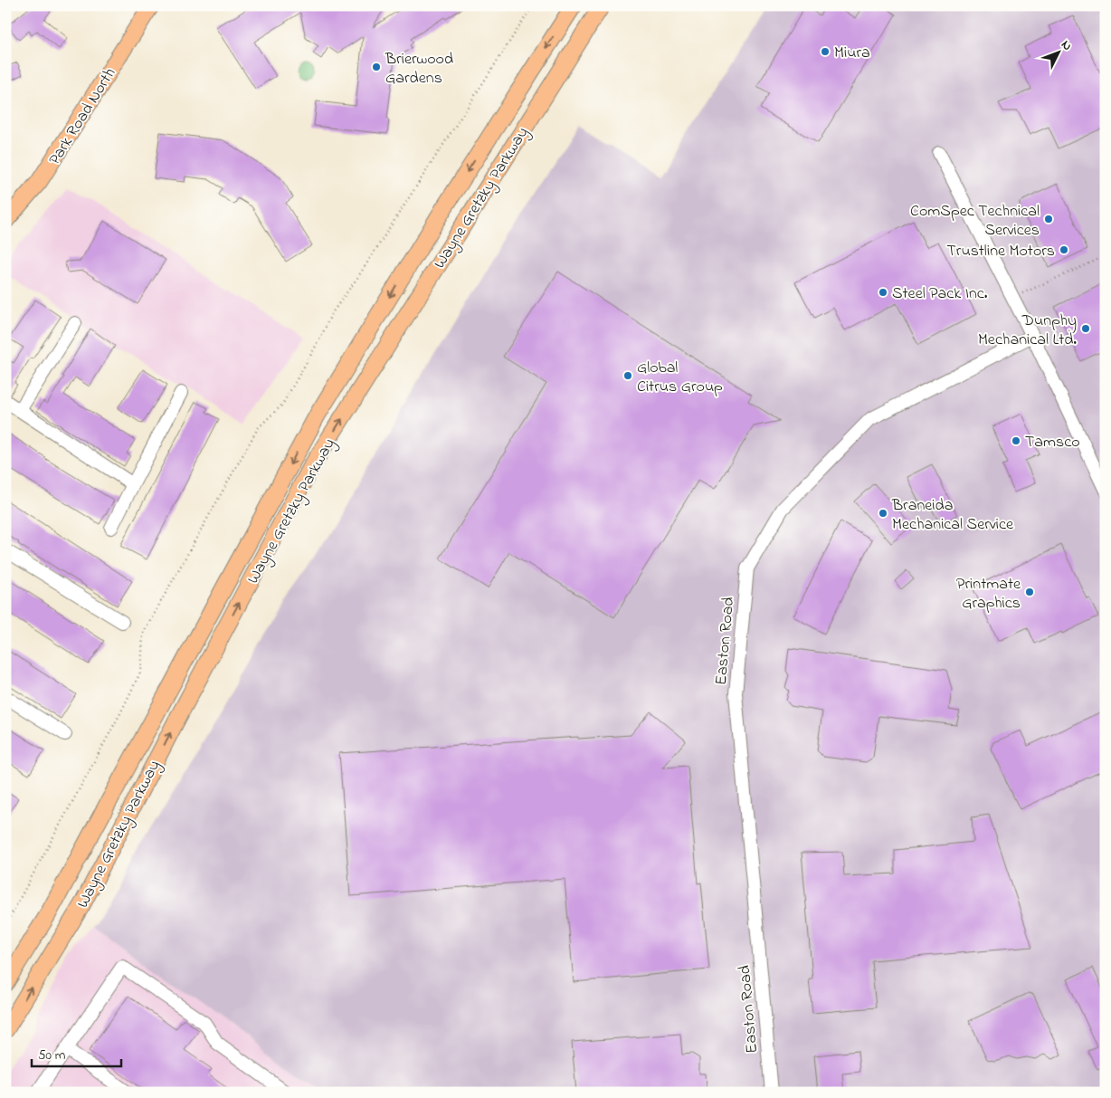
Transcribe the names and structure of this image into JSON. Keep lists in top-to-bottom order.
{
  "streets": {
    "main road": ["Park Road North", "Wayne Gretzky Parkway"],
    "street": ["Easton Road"]
  },
  "places": [
    "Miura",
    "Brierwood Gardens",
    "ComSpec Technical Services",
    "Trustline Motors",
    "Steel Pack Inc.",
    "Dunphy Mechanical Ltd.",
    "Global Citrus Group",
    "Tamsco",
    "Braneida Mechanical Service",
    "Printmate Graphics"
  ],
  "scale_bar": "50 m",
  "north": "top right"
}
